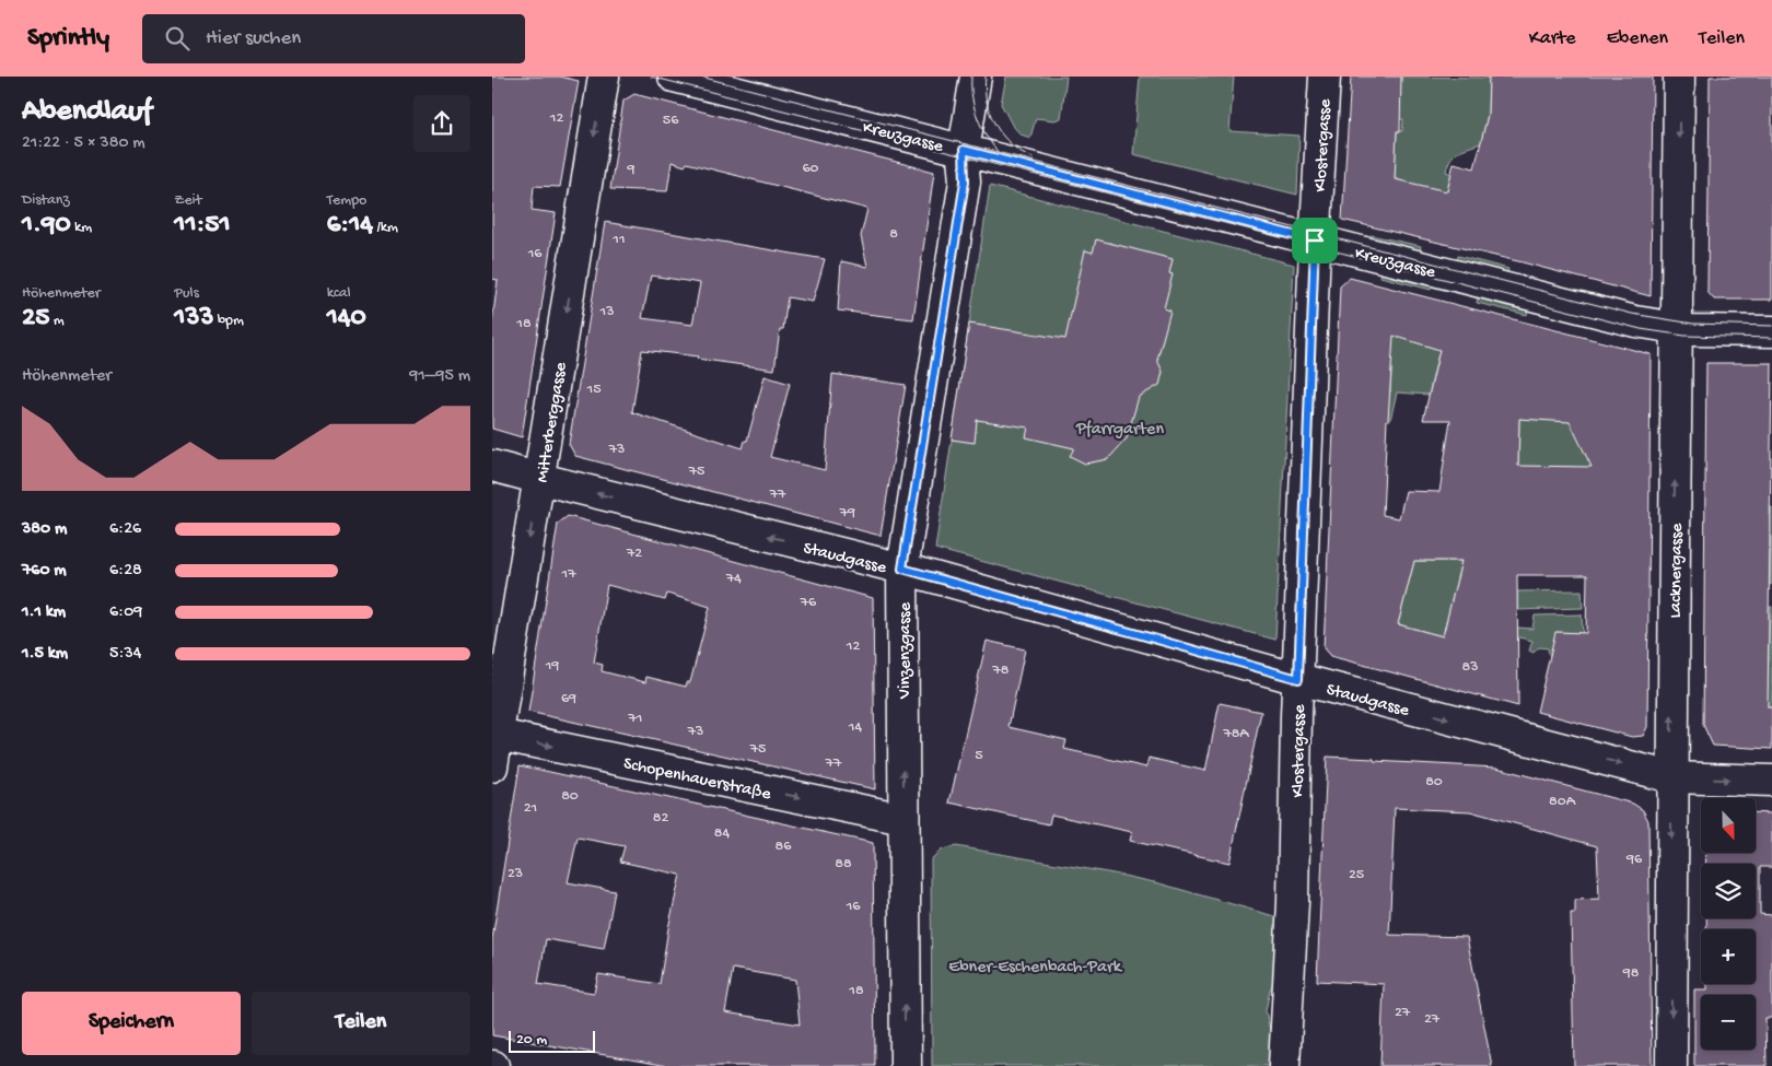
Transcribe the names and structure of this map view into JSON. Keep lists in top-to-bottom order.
{
  "streets": {
    "street": [
      "Kreuzgasse",
      "Klostergasse",
      "Mitterberggasse",
      "Staudgasse",
      "Lacknergasse",
      "Vinzenzgasse",
      "Schopenhauerstraße"
    ]
  },
  "crossings": [
    ["Kreuzgasse", "Klostergasse"],
    ["Kreuzgasse", "Lacknergasse"],
    ["Kreuzgasse", "Vinzenzgasse"],
    ["Klostergasse", "Staudgasse"],
    ["Mitterberggasse", "Staudgasse"],
    ["Mitterberggasse", "Schopenhauerstraße"],
    ["Staudgasse", "Lacknergasse"],
    ["Staudgasse", "Vinzenzgasse"],
    ["Vinzenzgasse", "Schopenhauerstraße"]
  ],
  "one_way": ["Mitterberggasse", "Vinzenzgasse", "Schopenhauerstraße"],
  "parks": ["Pfarrgarten", "Ebner-Eschenbach-Park"],
  "house_numbers": [
    "12",
    "56",
    "60",
    "9",
    "8",
    "11",
    "16",
    "13",
    "18",
    "15",
    "73",
    "75",
    "77",
    "79",
    "72",
    "17",
    "74",
    "76",
    "12",
    "19",
    "83",
    "78",
    "69",
    "71",
    "14",
    "73",
    "78A",
    "75",
    "5",
    "77",
    "80",
    "80",
    "80A",
    "21",
    "82",
    "84",
    "86",
    "96",
    "88",
    "23",
    "25",
    "16",
    "98",
    "18",
    "27",
    "27"
  ],
  "scale_bar": "20 m",
  "north": "bottom",
  "page": {
    "header": "Sprintly",
    "search": "Hier suchen",
    "nav": ["Karte", "Ebenen", "Teilen"],
    "heading": ["Abendlauf", "21:22 · 5 × 380 m"],
    "stats": [
      ["Distanz", "1.90 km"],
      ["Zeit", "11:51"],
      ["Tempo", "6:14 /km"],
      ["Höhenmeter", "25 m"],
      ["Puls", "133 bpm"],
      ["kcal", "140"]
    ],
    "chart": ["Höhenmeter", "91–95 m"],
    "list": [
      {
        "name": "380 m",
        "note": "6:26"
      },
      {
        "name": "760 m",
        "note": "6:28"
      },
      {
        "name": "1.1 km",
        "note": "6:09"
      },
      {
        "name": "1.5 km",
        "note": "5:34"
      }
    ],
    "map_buttons": ["+", "−"],
    "buttons": ["Speichern", "Teilen"],
    "scale": "20 m"
  }
}
